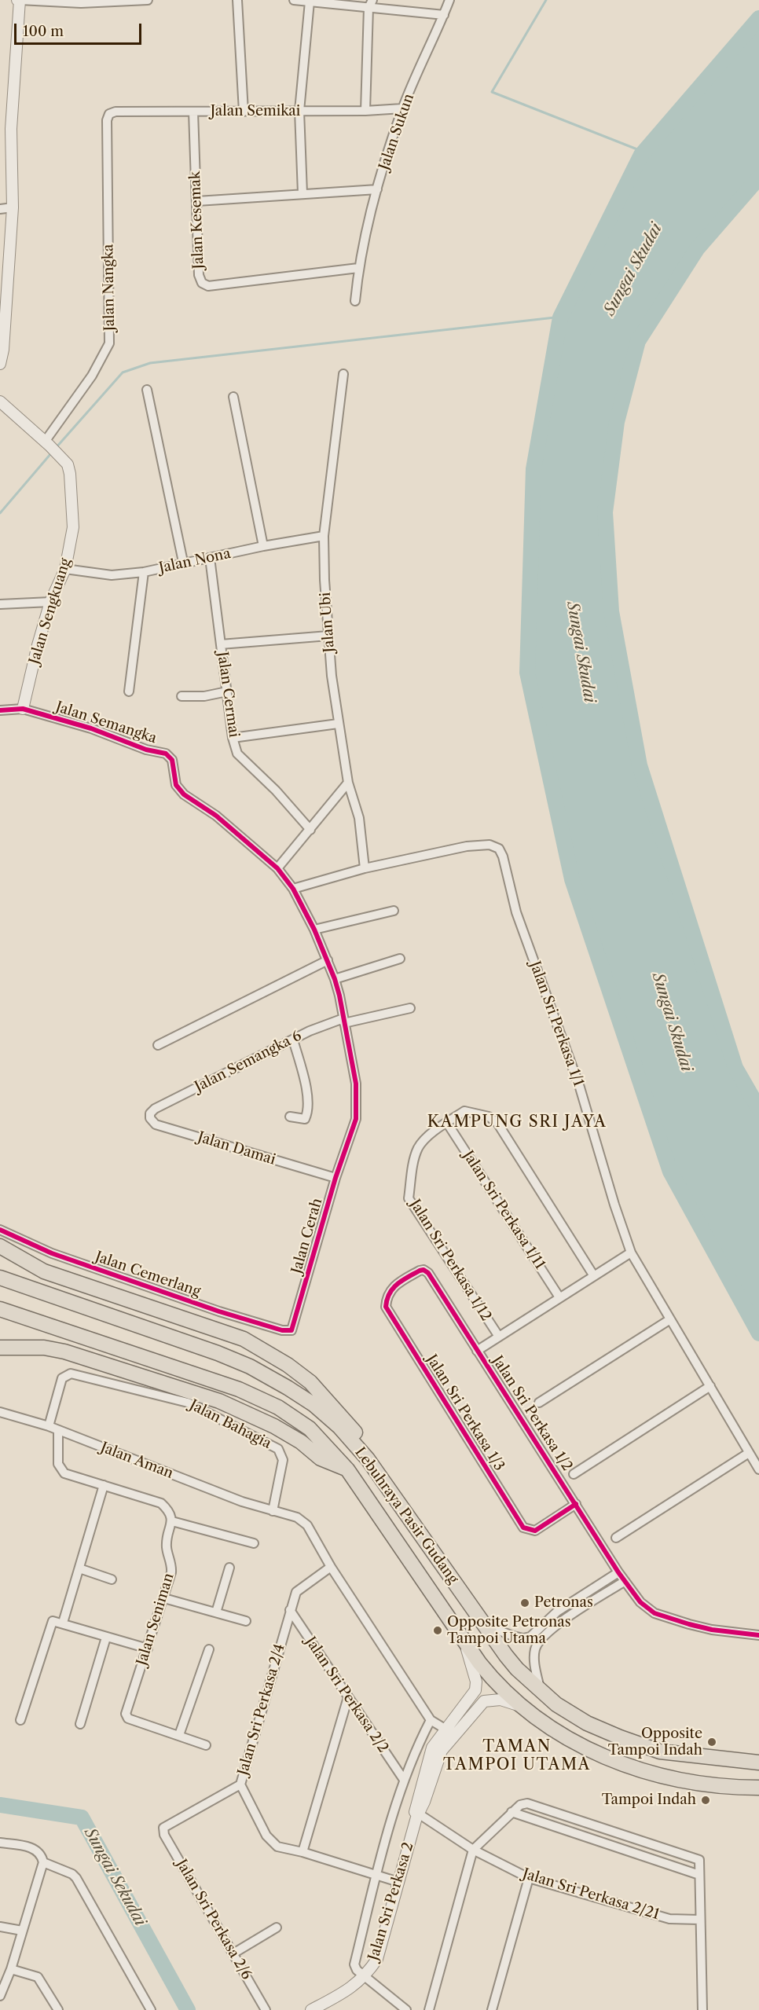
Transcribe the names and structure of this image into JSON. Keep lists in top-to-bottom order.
{
  "streets": {
    "highway": ["Lebuhraya Pasir Gudang"],
    "street": [
      "Jalan Semikai",
      "Jalan Sukun",
      "Jalan Kesemak",
      "Jalan Nangka",
      "Jalan Nona",
      "Jalan Sengkuang",
      "Jalan Ubi",
      "Jalan Cermai",
      "Jalan Semangka",
      "Jalan Sri Perkasa 1/1",
      "Jalan Semangka 6",
      "Jalan Damai",
      "Jalan Sri Perkasa 1/11",
      "Jalan Cerah",
      "Jalan Sri Perkasa 1/12",
      "Jalan Cemerlang",
      "Jalan Sri Perkasa 1/3",
      "Jalan Sri Perkasa 1/2",
      "Jalan Bahagia",
      "Jalan Aman",
      "Jalan Seniman",
      "Jalan Sri Perkasa 2/2",
      "Jalan Sri Perkasa 2/4",
      "Jalan Sri Perkasa 2/21",
      "Jalan Sri Perkasa 2",
      "Jalan Sri Perkasa 2/6"
    ]
  },
  "crossings": [
    ["Jalan Semikai", "Jalan Sukun"],
    ["Jalan Semikai", "Jalan Kesemak"],
    ["Jalan Semikai", "Jalan Nangka"],
    ["Jalan Sukun", "Jalan Kesemak"],
    ["Jalan Nangka", "Jalan Sengkuang"],
    ["Jalan Nona", "Jalan Sengkuang"],
    ["Jalan Nona", "Jalan Ubi"],
    ["Jalan Nona", "Jalan Cermai"],
    ["Jalan Sengkuang", "Jalan Semangka"],
    ["Jalan Ubi", "Jalan Sri Perkasa 1/1"],
    ["Jalan Semangka", "Jalan Sri Perkasa 1/1"],
    ["Jalan Semangka", "Jalan Semangka 6"],
    ["Jalan Semangka", "Jalan Cerah"],
    ["Jalan Sri Perkasa 1/1", "Jalan Sri Perkasa 1/2"],
    ["Jalan Semangka 6", "Jalan Damai"],
    ["Jalan Damai", "Jalan Cerah"],
    ["Jalan Sri Perkasa 1/11", "Jalan Sri Perkasa 1/12"],
    ["Jalan Sri Perkasa 1/11", "Jalan Sri Perkasa 1/2"],
    ["Jalan Cerah", "Jalan Cemerlang"],
    ["Jalan Sri Perkasa 1/12", "Jalan Sri Perkasa 1/2"],
    ["Jalan Sri Perkasa 1/3", "Jalan Sri Perkasa 1/2"],
    ["Jalan Bahagia", "Jalan Aman"],
    ["Jalan Aman", "Jalan Sri Perkasa 2/4"],
    ["Lebuhraya Pasir Gudang", "Jalan Sri Perkasa 2"],
    ["Jalan Sri Perkasa 2/2", "Jalan Sri Perkasa 2/4"],
    ["Jalan Sri Perkasa 2/4", "Jalan Sri Perkasa 2/6"],
    ["Jalan Sri Perkasa 2/21", "Jalan Sri Perkasa 2"]
  ],
  "districts": ["KAMPUNG SRI JAYA", "TAMAN TAMPOI UTAMA"],
  "water": ["Sungai Skudai", "Sungai Sekudai"],
  "places": [
    "Petronas",
    "Opposite Petronas Tampoi Utama",
    "Opposite Tampoi Indah",
    "Tampoi Indah"
  ],
  "scale_bar": "100 m"
}
